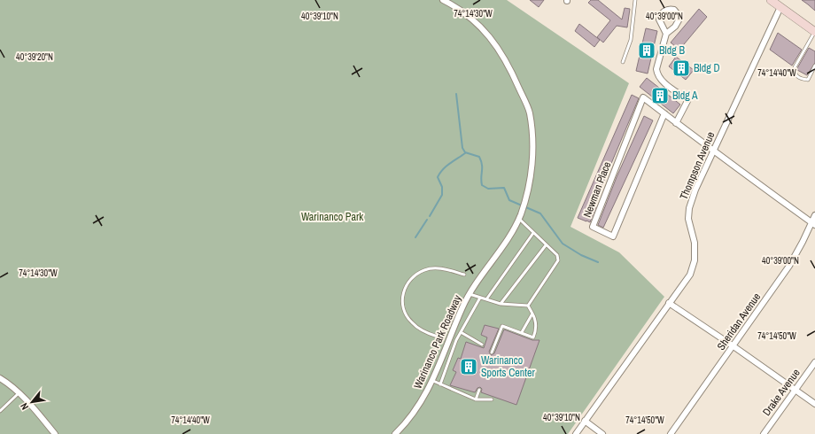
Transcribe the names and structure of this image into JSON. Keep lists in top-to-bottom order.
{
  "streets": {
    "street": [
      "Thompson Avenue",
      "Newman Place",
      "Sheridan Avenue",
      "Warinanco Park Roadway",
      "Drake Avenue"
    ]
  },
  "crossings": [
    ["Thompson Avenue", "Newman Place"],
    ["Newman Place", "Sheridan Avenue"]
  ],
  "parks": ["Warinanco Park"],
  "places": {
    "building": [
      "Bldg B",
      "Bldg D",
      "Bldg A",
      "Warinanco Sports Center"
    ]
  },
  "north": "bottom left",
  "coordinates": [
    "74°14'30\"W",
    "40°39'10\"N",
    "40°39'00\"N",
    "40°39'20\"N",
    "74°14'40\"W",
    "74°14'50\"W"
  ]
}
